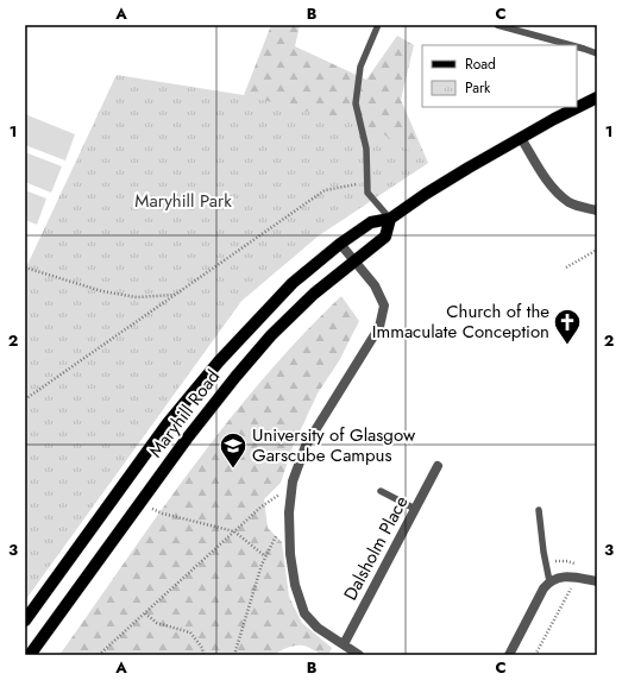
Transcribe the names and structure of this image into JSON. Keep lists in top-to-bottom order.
{
  "streets": {
    "main road": ["Maryhill Road"],
    "street": ["Dalsholm Place"]
  },
  "parks": ["Maryhill Park"],
  "places": {
    "church": ["Church of the Immaculate Conception"],
    "school or university": ["University of Glasgow Garscube Campus"]
  },
  "legend": ["Road", "Park"],
  "grid": {
    "columns": ["A", "B", "C"],
    "rows": ["1", "2", "3"]
  }
}
